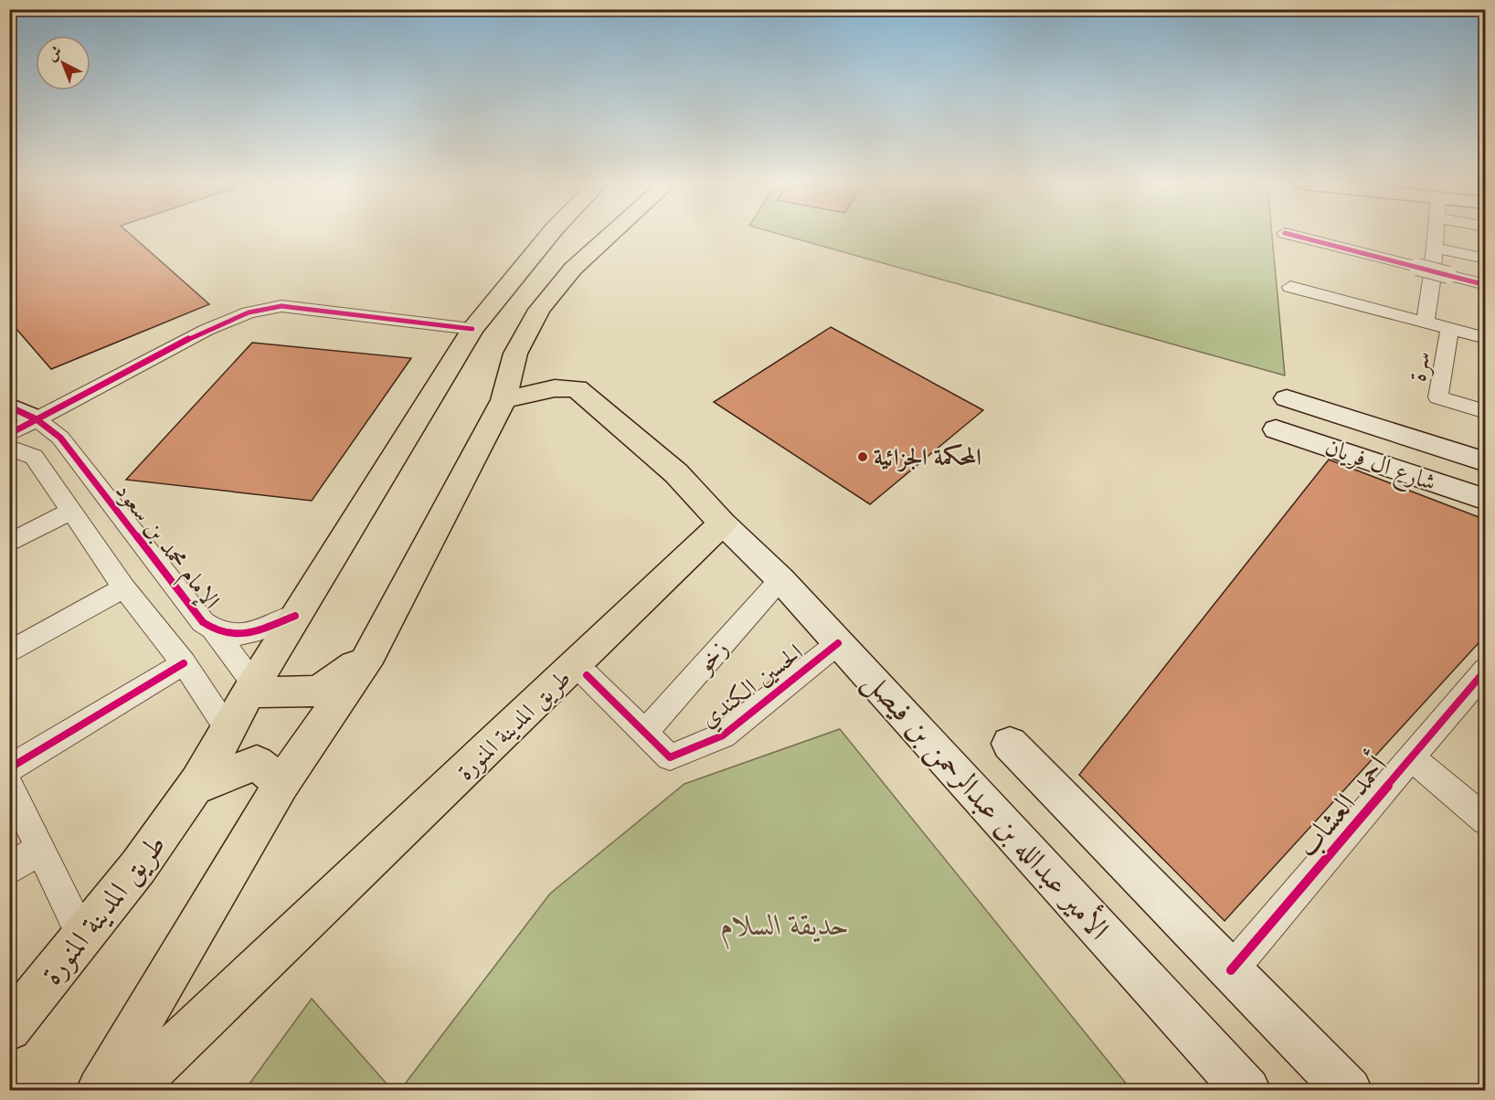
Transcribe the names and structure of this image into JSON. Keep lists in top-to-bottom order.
{
  "streets": {
    "main road": ["شارع ال فريان", "طريق المدينة المنورة", "الأمير عبدالله بن عبدالرحمن بن فيصل"],
    "street": [
      "سرة",
      "الإمام محمد بن سعود",
      "زخو",
      "الحسين الكندي",
      "أحمد العشاب"
    ]
  },
  "crossings": [
    ["الإمام محمد بن سعود", "طريق المدينة المنورة"],
    ["زخو", "الحسين الكندي"],
    ["زخو", "الأمير عبدالله بن عبدالرحمن بن فيصل"],
    ["الحسين الكندي", "الأمير عبدالله بن عبدالرحمن بن فيصل"],
    ["طريق المدينة المنورة", "الأمير عبدالله بن عبدالرحمن بن فيصل"]
  ],
  "parks": ["حديقة السلام"],
  "places": ["المحكمة الجزائية"],
  "north": "top left"
}
